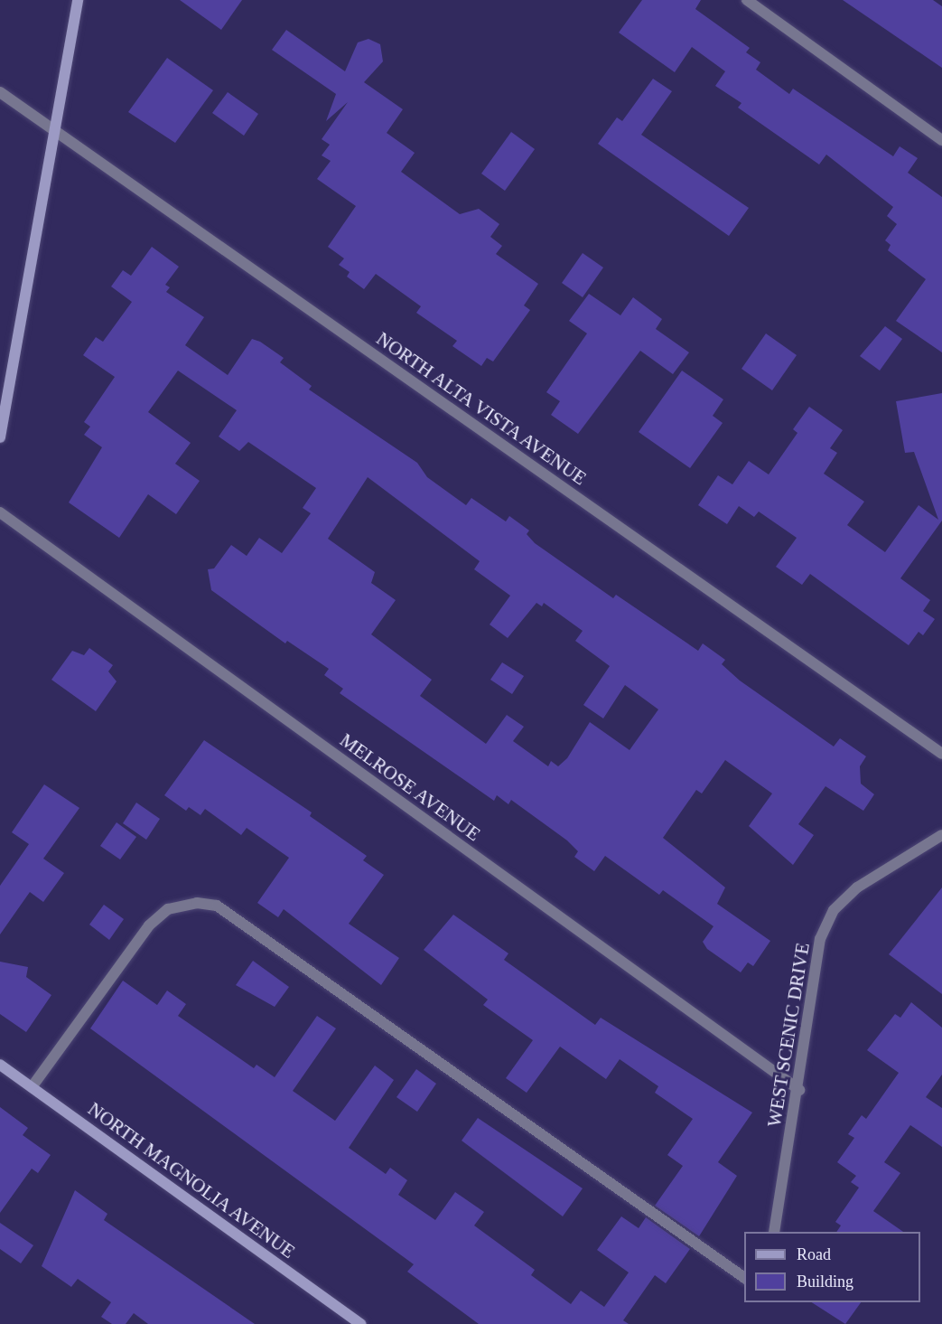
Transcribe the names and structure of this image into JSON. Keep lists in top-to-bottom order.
{
  "streets": {
    "street": [
      "NORTH ALTA VISTA AVENUE",
      "MELROSE AVENUE",
      "WEST SCENIC DRIVE",
      "NORTH MAGNOLIA AVENUE"
    ]
  },
  "crossings": [
    ["MELROSE AVENUE", "WEST SCENIC DRIVE"]
  ],
  "legend": ["Road", "Building"]
}
